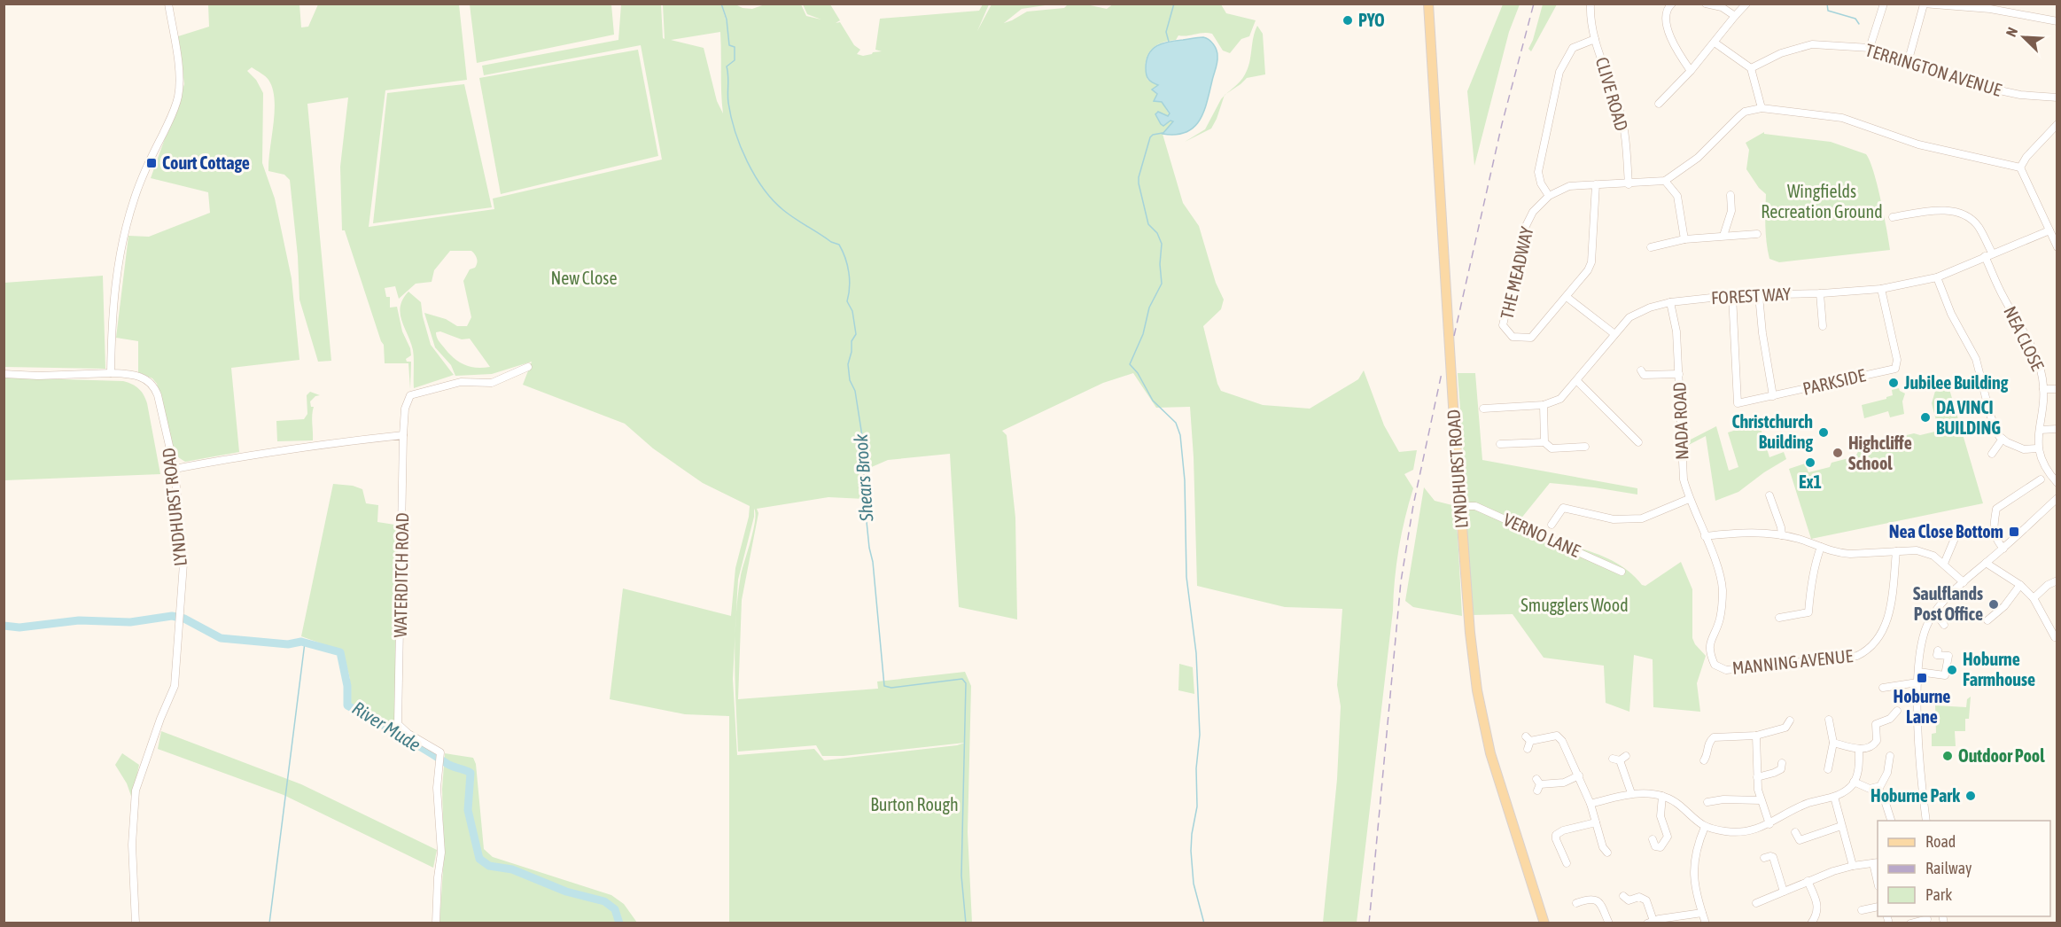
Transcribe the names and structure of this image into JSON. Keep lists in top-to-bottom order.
{
  "streets": {
    "main road": ["LYNDHURST ROAD"],
    "street": [
      "TERRINGTON AVENUE",
      "CLIVE ROAD",
      "THE MEADWAY",
      "FOREST WAY",
      "NEA CLOSE",
      "PARKSIDE",
      "NADA ROAD",
      "VERNO LANE",
      "WATERDITCH ROAD",
      "MANNING AVENUE"
    ]
  },
  "crossings": [
    ["FOREST WAY", "NEA CLOSE"],
    ["FOREST WAY", "PARKSIDE"],
    ["FOREST WAY", "NADA ROAD"],
    ["NADA ROAD", "MANNING AVENUE"],
    ["LYNDHURST ROAD", "VERNO LANE"]
  ],
  "water": ["Shears Brook", "River Mude"],
  "parks": [
    "Wingfields Recreation Ground",
    "New Close",
    "Smugglers Wood",
    "Burton Rough"
  ],
  "places": {
    "other": [
      "PYO",
      "Jubilee Building",
      "DA VINCI BUILDING",
      "Christchurch Building",
      "Highcliffe School",
      "Ex1",
      "Saulflands Post Office",
      "Hoburne Farmhouse",
      "Outdoor Pool",
      "Hoburne Park"
    ],
    "transit": ["Court Cottage", "Nea Close Bottom", "Hoburne Lane"]
  },
  "legend": ["Road", "Railway", "Park"],
  "north": "top left"
}
